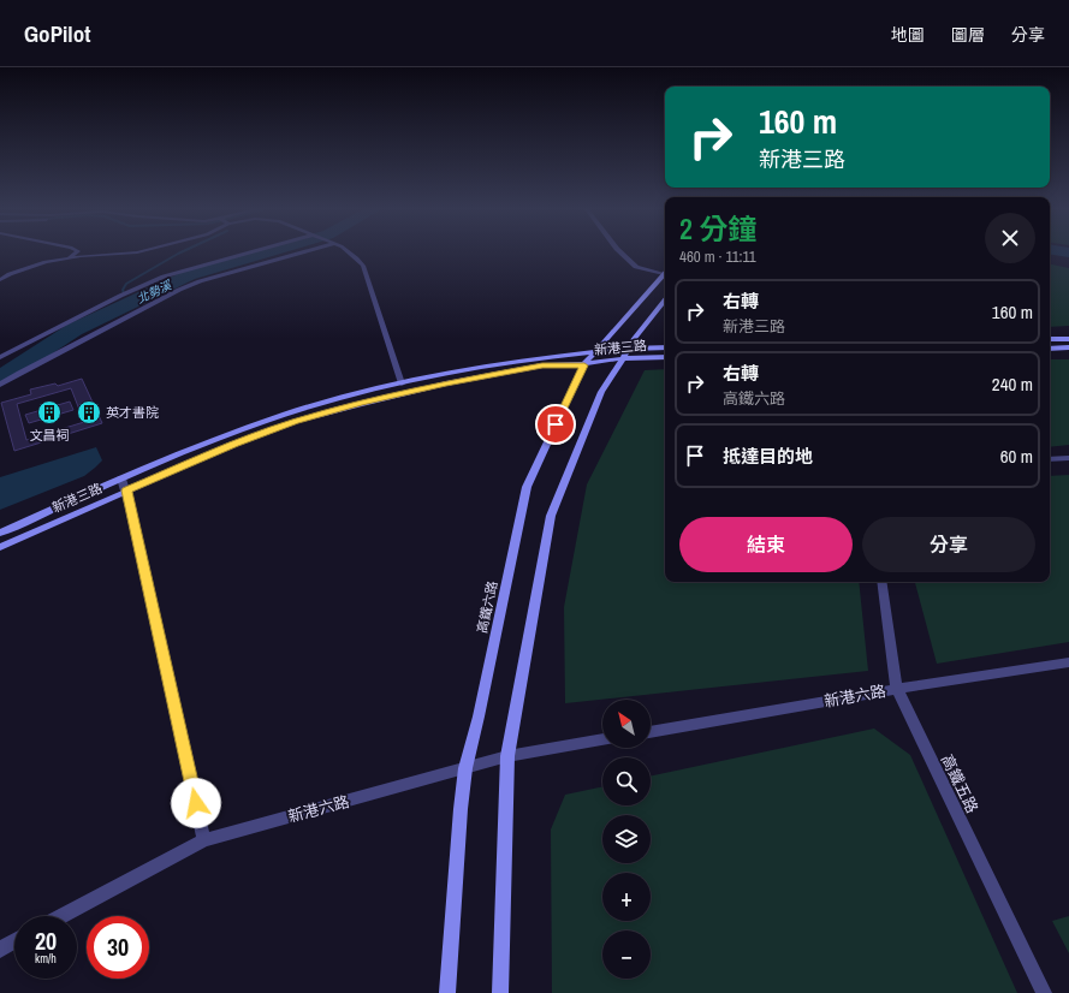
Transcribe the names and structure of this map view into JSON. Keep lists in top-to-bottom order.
{
  "streets": {
    "street": [
      "新港三路",
      "高鐵六路",
      "新港六路",
      "高鐵五路"
    ]
  },
  "crossings": [
    ["新港三路", "高鐵六路"],
    ["高鐵六路", "新港六路"],
    ["新港六路", "高鐵五路"]
  ],
  "water": ["北勢溪"],
  "places": {
    "building": ["文昌祠", "英才書院"]
  },
  "north": "top left",
  "page": {
    "header": "GoPilot",
    "nav": ["地圖", "圖層", "分享"],
    "turn": ["160 m", "新港三路"],
    "heading": ["2 分鐘", "460 m · 11:11"],
    "list": [
      {
        "name": "右轉",
        "note": "新港三路",
        "value": "160 m"
      },
      {
        "name": "右轉",
        "note": "高鐵六路",
        "value": "240 m"
      },
      {
        "name": "抵達目的地",
        "value": "60 m"
      }
    ],
    "buttons": ["結束", "分享"],
    "map_buttons": ["+", "−"],
    "speed": "20 km/h",
    "limit": "30"
  }
}
